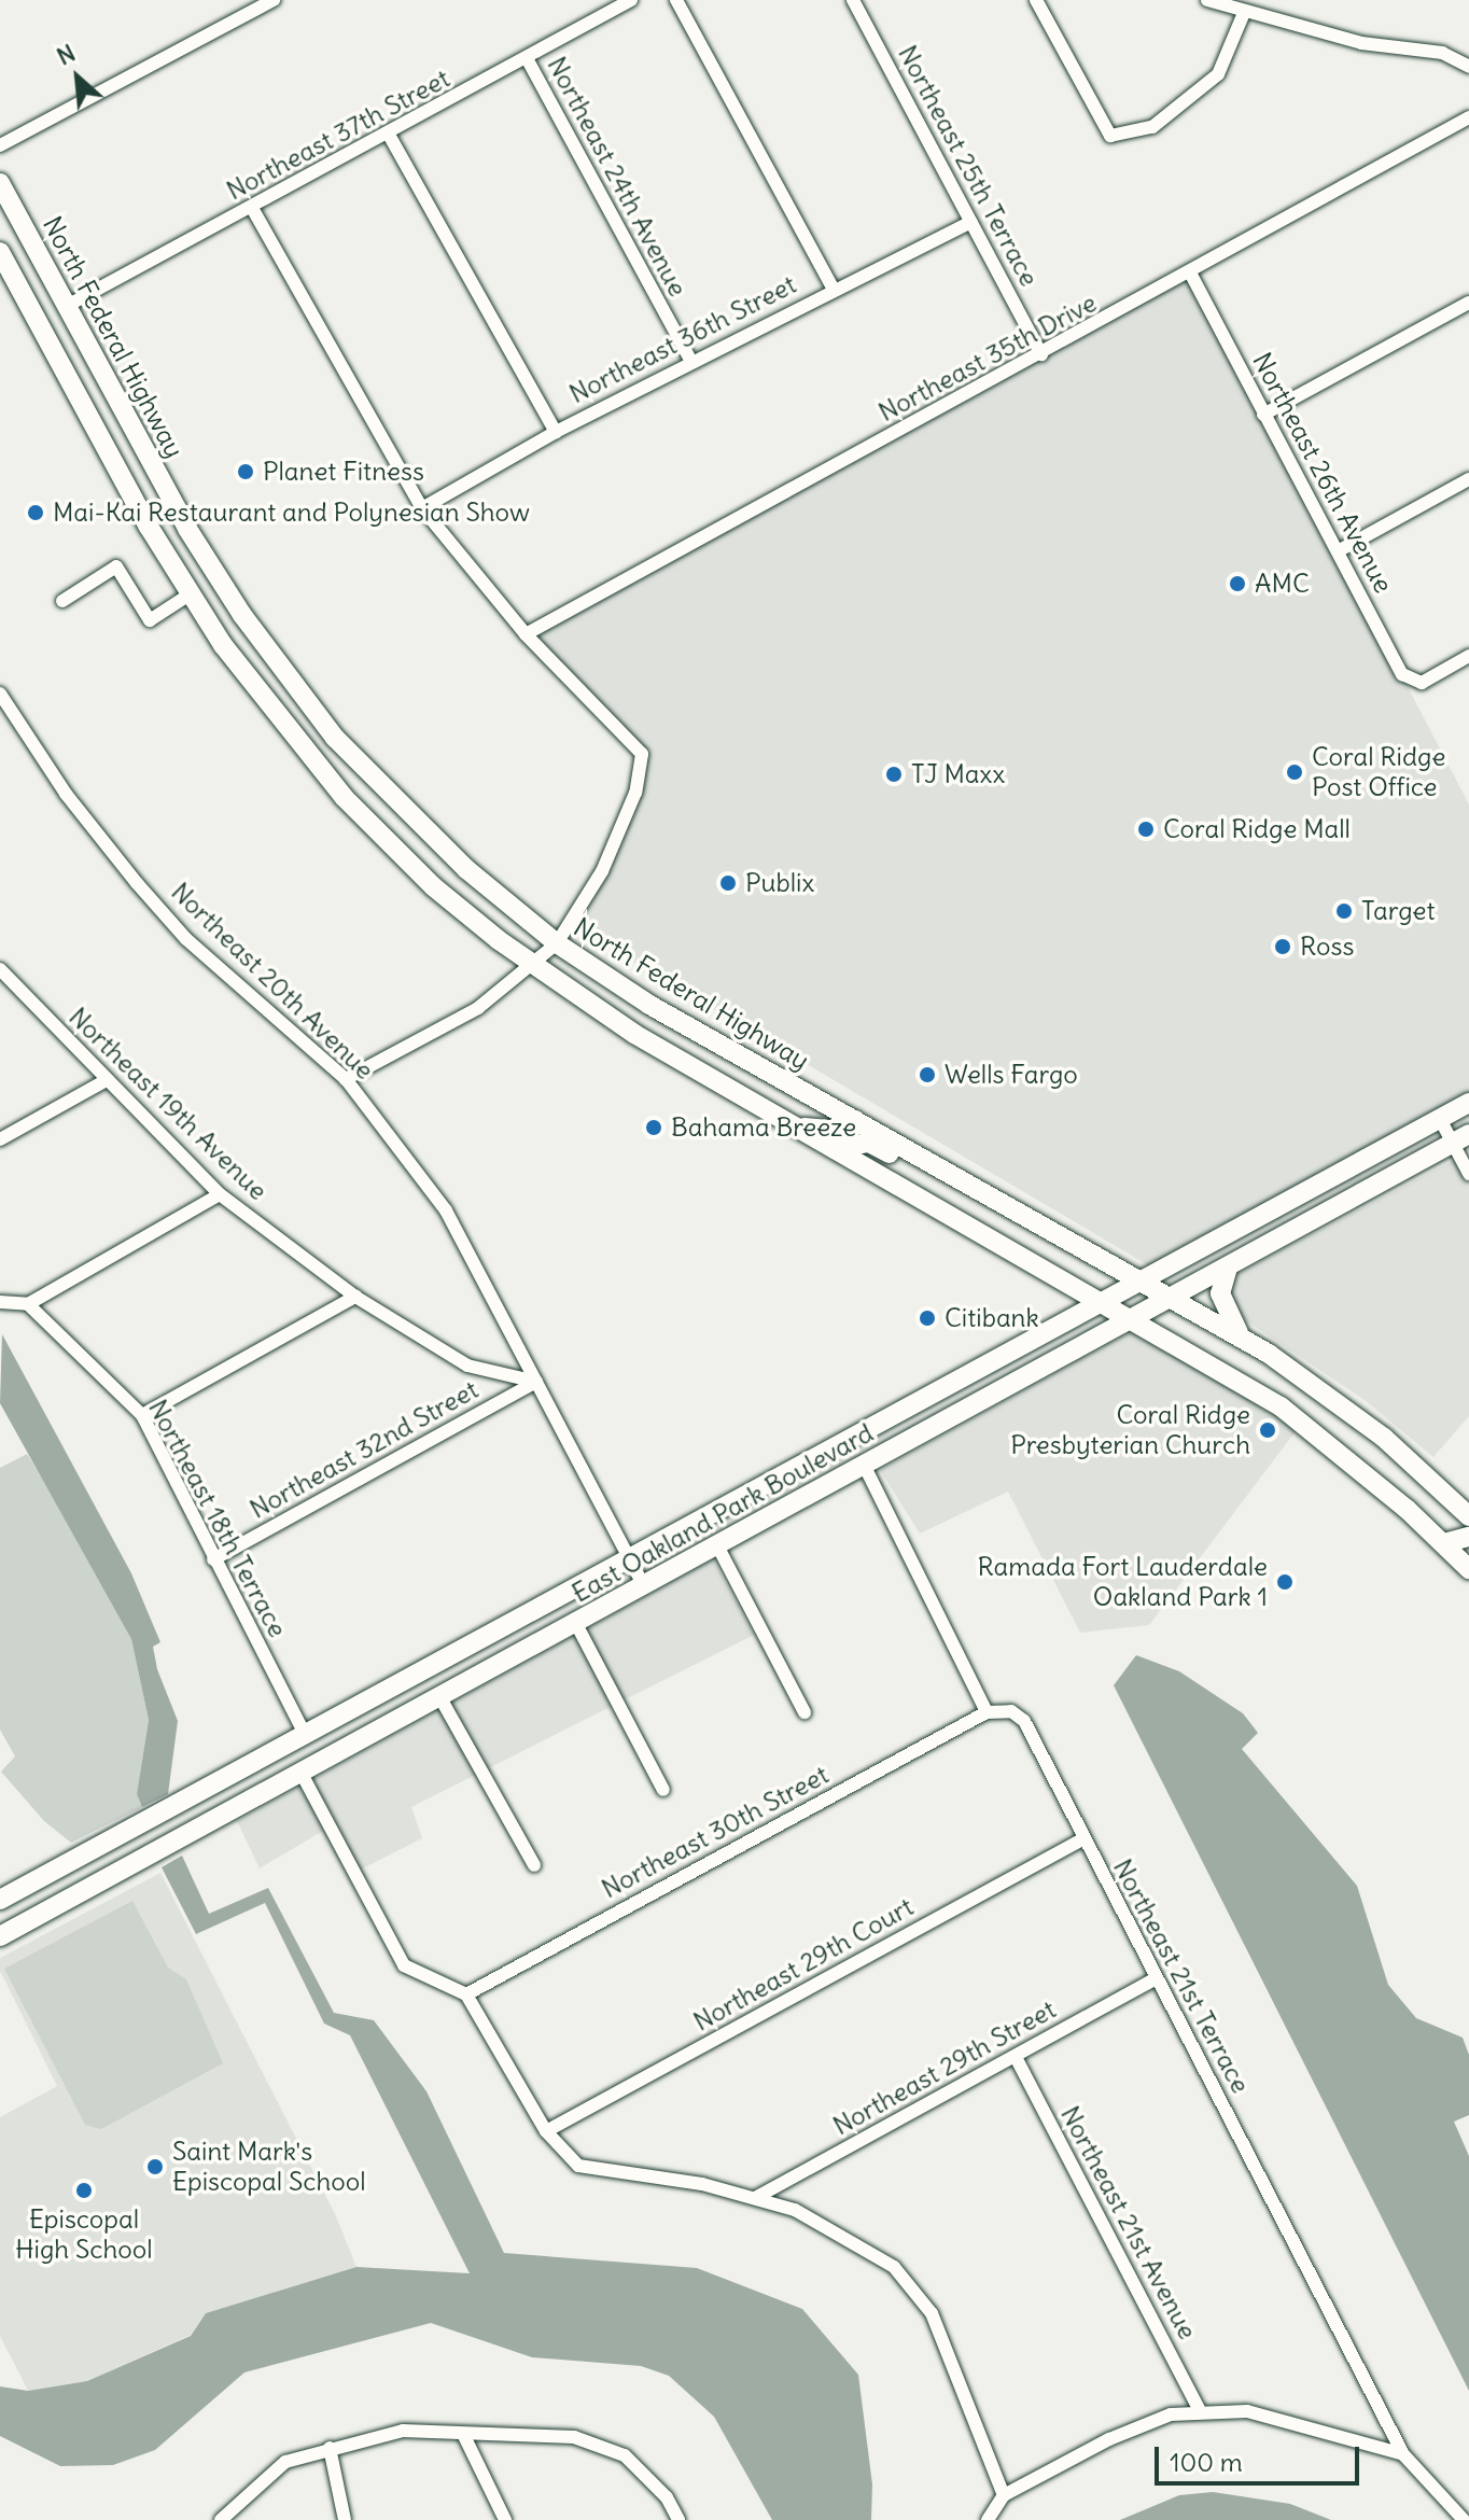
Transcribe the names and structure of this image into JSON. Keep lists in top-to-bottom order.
{
  "streets": {
    "main road": ["North Federal Highway", "East Oakland Park Boulevard"],
    "street": [
      "Northeast 37th Street",
      "Northeast 25th Terrace",
      "Northeast 24th Avenue",
      "Northeast 36th Street",
      "Northeast 35th Drive",
      "Northeast 26th Avenue",
      "Northeast 20th Avenue",
      "Northeast 19th Avenue",
      "Northeast 32nd Street",
      "Northeast 18th Terrace",
      "Northeast 30th Street",
      "Northeast 29th Court",
      "Northeast 21st Terrace",
      "Northeast 29th Street",
      "Northeast 21st Avenue"
    ]
  },
  "crossings": [
    ["Northeast 37th Street", "Northeast 24th Avenue"],
    ["Northeast 37th Street", "North Federal Highway"],
    ["Northeast 25th Terrace", "Northeast 36th Street"],
    ["Northeast 25th Terrace", "Northeast 35th Drive"],
    ["Northeast 24th Avenue", "Northeast 36th Street"],
    ["North Federal Highway", "East Oakland Park Boulevard"],
    ["Northeast 35th Drive", "Northeast 26th Avenue"],
    ["Northeast 20th Avenue", "Northeast 19th Avenue"],
    ["Northeast 20th Avenue", "Northeast 32nd Street"],
    ["Northeast 20th Avenue", "East Oakland Park Boulevard"],
    ["Northeast 19th Avenue", "Northeast 32nd Street"],
    ["Northeast 32nd Street", "Northeast 18th Terrace"],
    ["East Oakland Park Boulevard", "Northeast 18th Terrace"],
    ["Northeast 30th Street", "Northeast 21st Terrace"],
    ["Northeast 29th Court", "Northeast 21st Terrace"],
    ["Northeast 21st Terrace", "Northeast 29th Street"],
    ["Northeast 29th Street", "Northeast 21st Avenue"]
  ],
  "places": [
    "Planet Fitness",
    "Mai-Kai Restaurant and Polynesian Show",
    "AMC",
    "Coral Ridge Post Office",
    "TJ Maxx",
    "Coral Ridge Mall",
    "Publix",
    "Target",
    "Ross",
    "Wells Fargo",
    "Bahama Breeze",
    "Citibank",
    "Coral Ridge Presbyterian Church",
    "Ramada Fort Lauderdale Oakland Park 1",
    "Saint Mark's Episcopal School",
    "Episcopal High School"
  ],
  "scale_bar": "100 m",
  "north": "top left"
}
